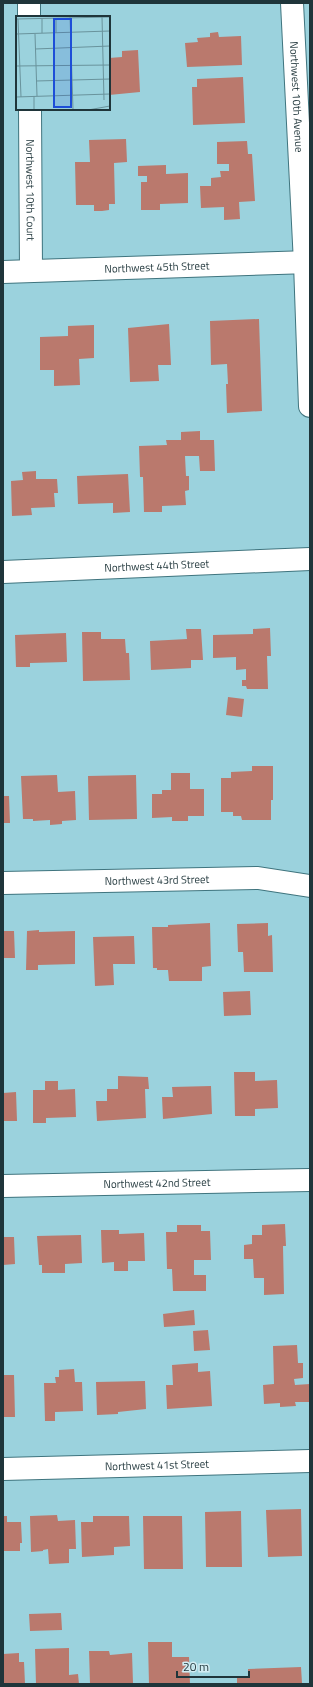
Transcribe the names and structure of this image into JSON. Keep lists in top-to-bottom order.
{
  "streets": {
    "street": [
      "Northwest 10th Avenue",
      "Northwest 10th Court",
      "Northwest 45th Street",
      "Northwest 44th Street",
      "Northwest 43rd Street",
      "Northwest 42nd Street",
      "Northwest 41st Street"
    ]
  },
  "crossings": [
    ["Northwest 10th Avenue", "Northwest 45th Street"],
    ["Northwest 10th Court", "Northwest 45th Street"]
  ],
  "scale_bar": "20 m"
}
